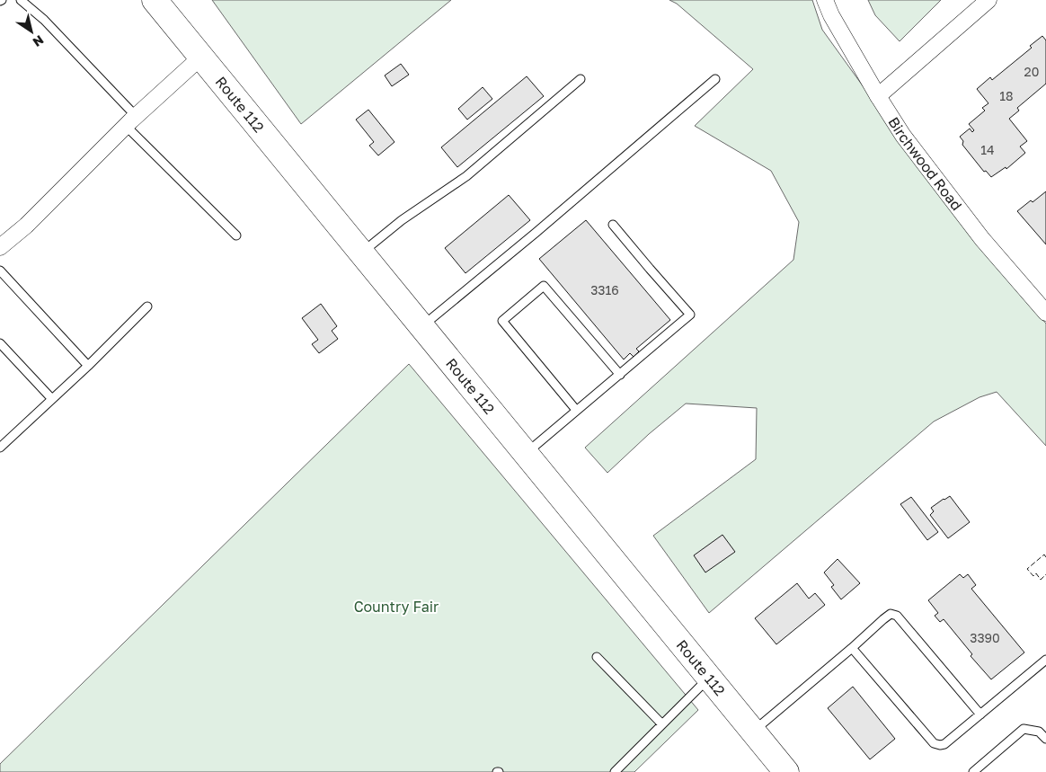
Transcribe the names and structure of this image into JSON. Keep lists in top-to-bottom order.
{
  "streets": {
    "main road": ["Route 112"],
    "street": ["Birchwood Road"]
  },
  "parks": ["Country Fair"],
  "house_numbers": [
    "20",
    "18",
    "14",
    "3316",
    "3390"
  ],
  "north": "bottom right"
}
